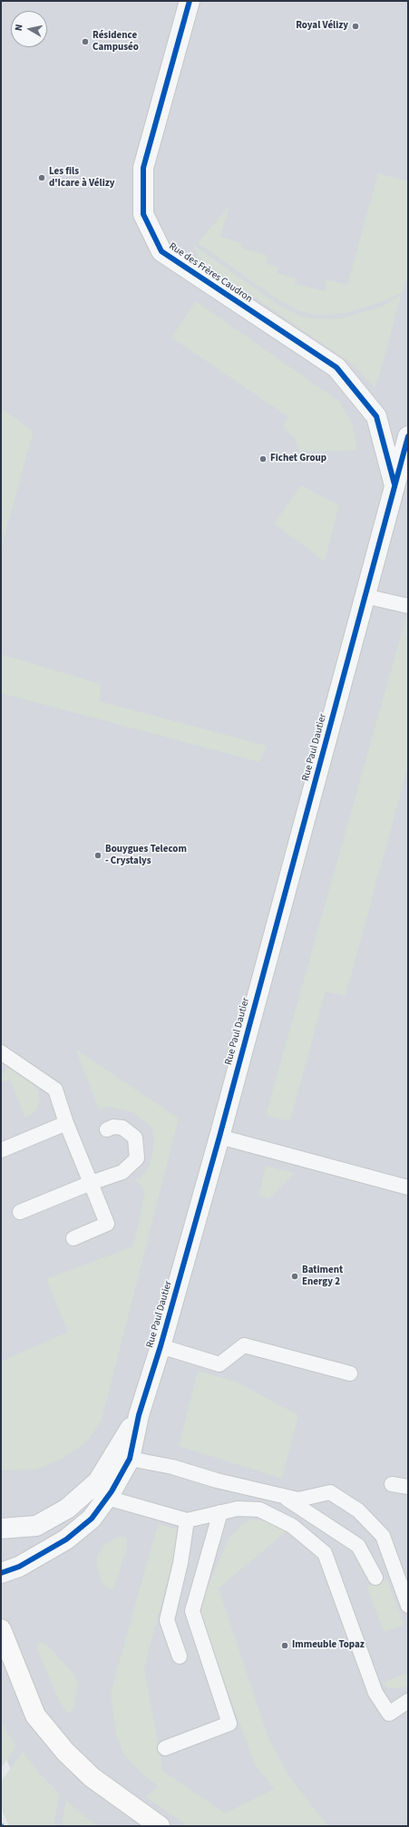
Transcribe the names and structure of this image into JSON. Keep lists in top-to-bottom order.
{
  "streets": {
    "street": ["Rue des Frères Caudron", "Rue Paul Dautier"]
  },
  "crossings": [
    ["Rue des Frères Caudron", "Rue Paul Dautier"]
  ],
  "places": [
    "Royal Vélizy",
    "Résidence Campuséo",
    "Les fils d'Icare à Vélizy",
    "Fichet Group",
    "Bouygues Telecom - Crystalys",
    "Batiment Energy 2",
    "Immeuble Topaz"
  ],
  "north": "left"
}
